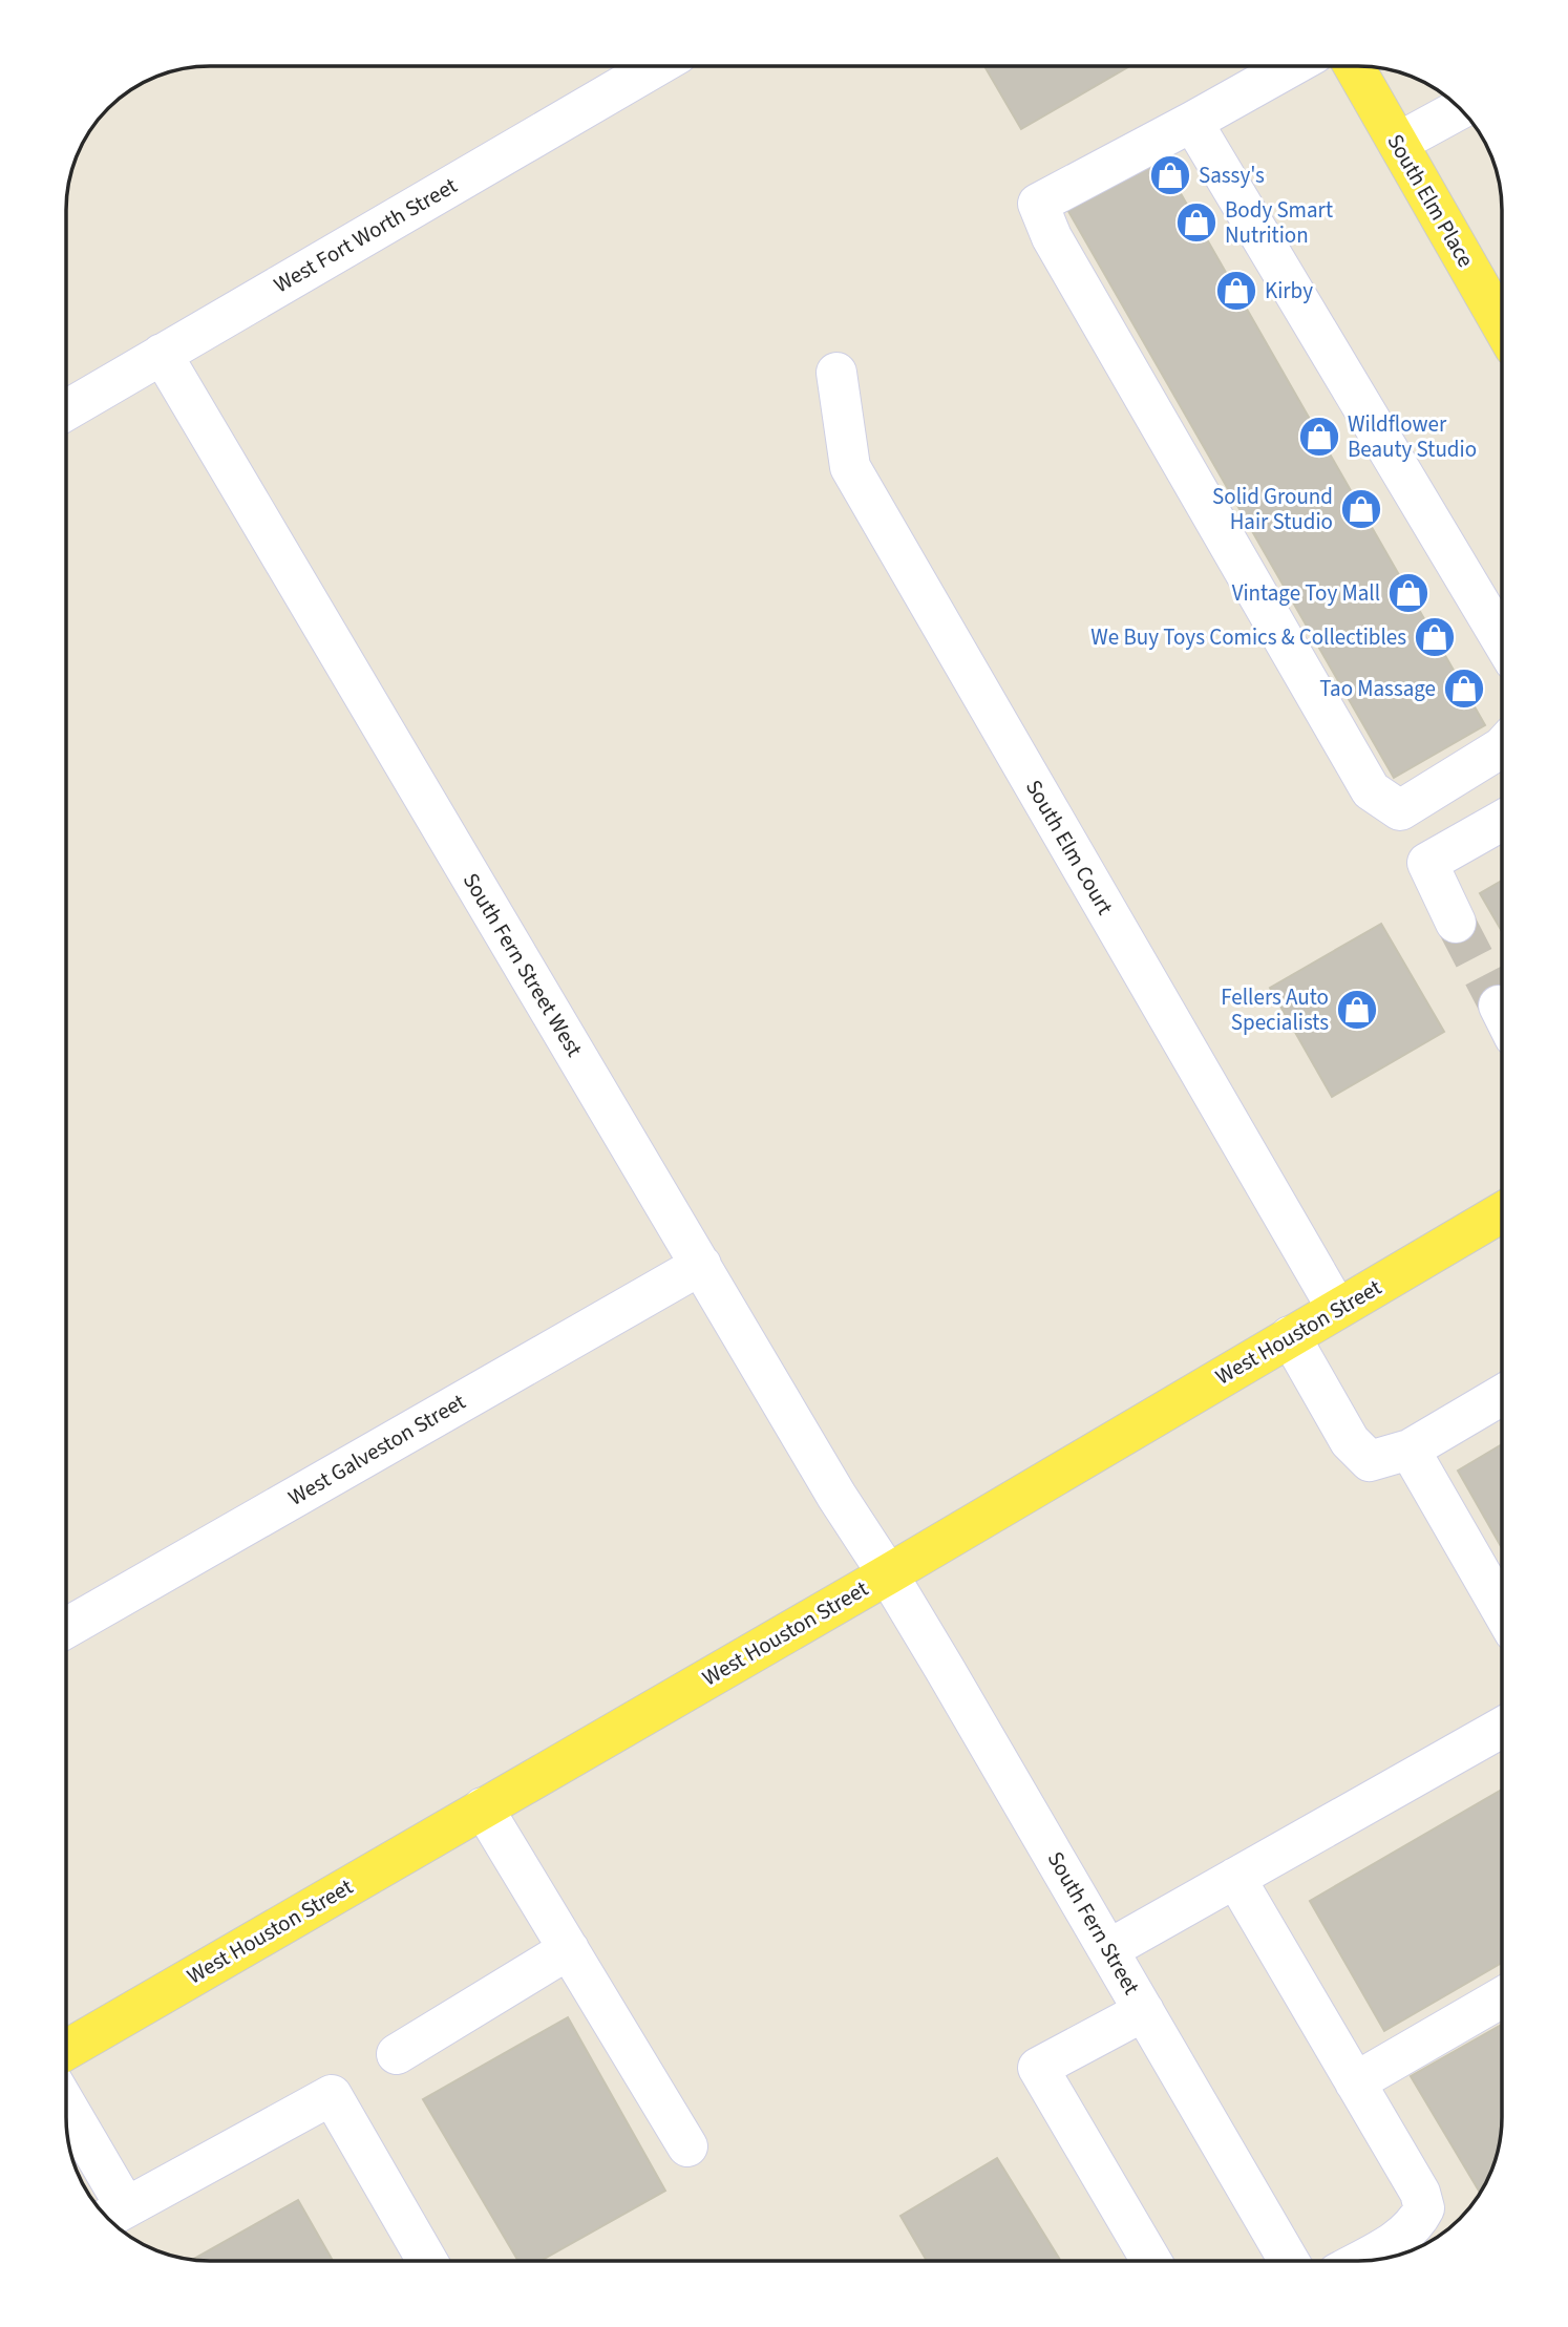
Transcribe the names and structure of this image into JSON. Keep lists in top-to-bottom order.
{
  "streets": {
    "main road": ["South Elm Place", "West Houston Street"],
    "street": [
      "West Fort Worth Street",
      "South Elm Court",
      "South Fern Street West",
      "West Galveston Street",
      "South Fern Street"
    ]
  },
  "crossings": [
    ["West Fort Worth Street", "South Fern Street West"],
    ["South Elm Court", "West Houston Street"],
    ["South Fern Street West", "West Houston Street"],
    ["South Fern Street West", "West Galveston Street"],
    ["South Fern Street West", "South Fern Street"],
    ["West Houston Street", "South Fern Street"]
  ],
  "places": {
    "shop": [
      "Sassy's",
      "Body Smart Nutrition",
      "Kirby",
      "Wildflower Beauty Studio",
      "Solid Ground Hair Studio",
      "Vintage Toy Mall",
      "We Buy Toys Comics & Collectibles",
      "Tao Massage",
      "Fellers Auto Specialists"
    ]
  }
}
